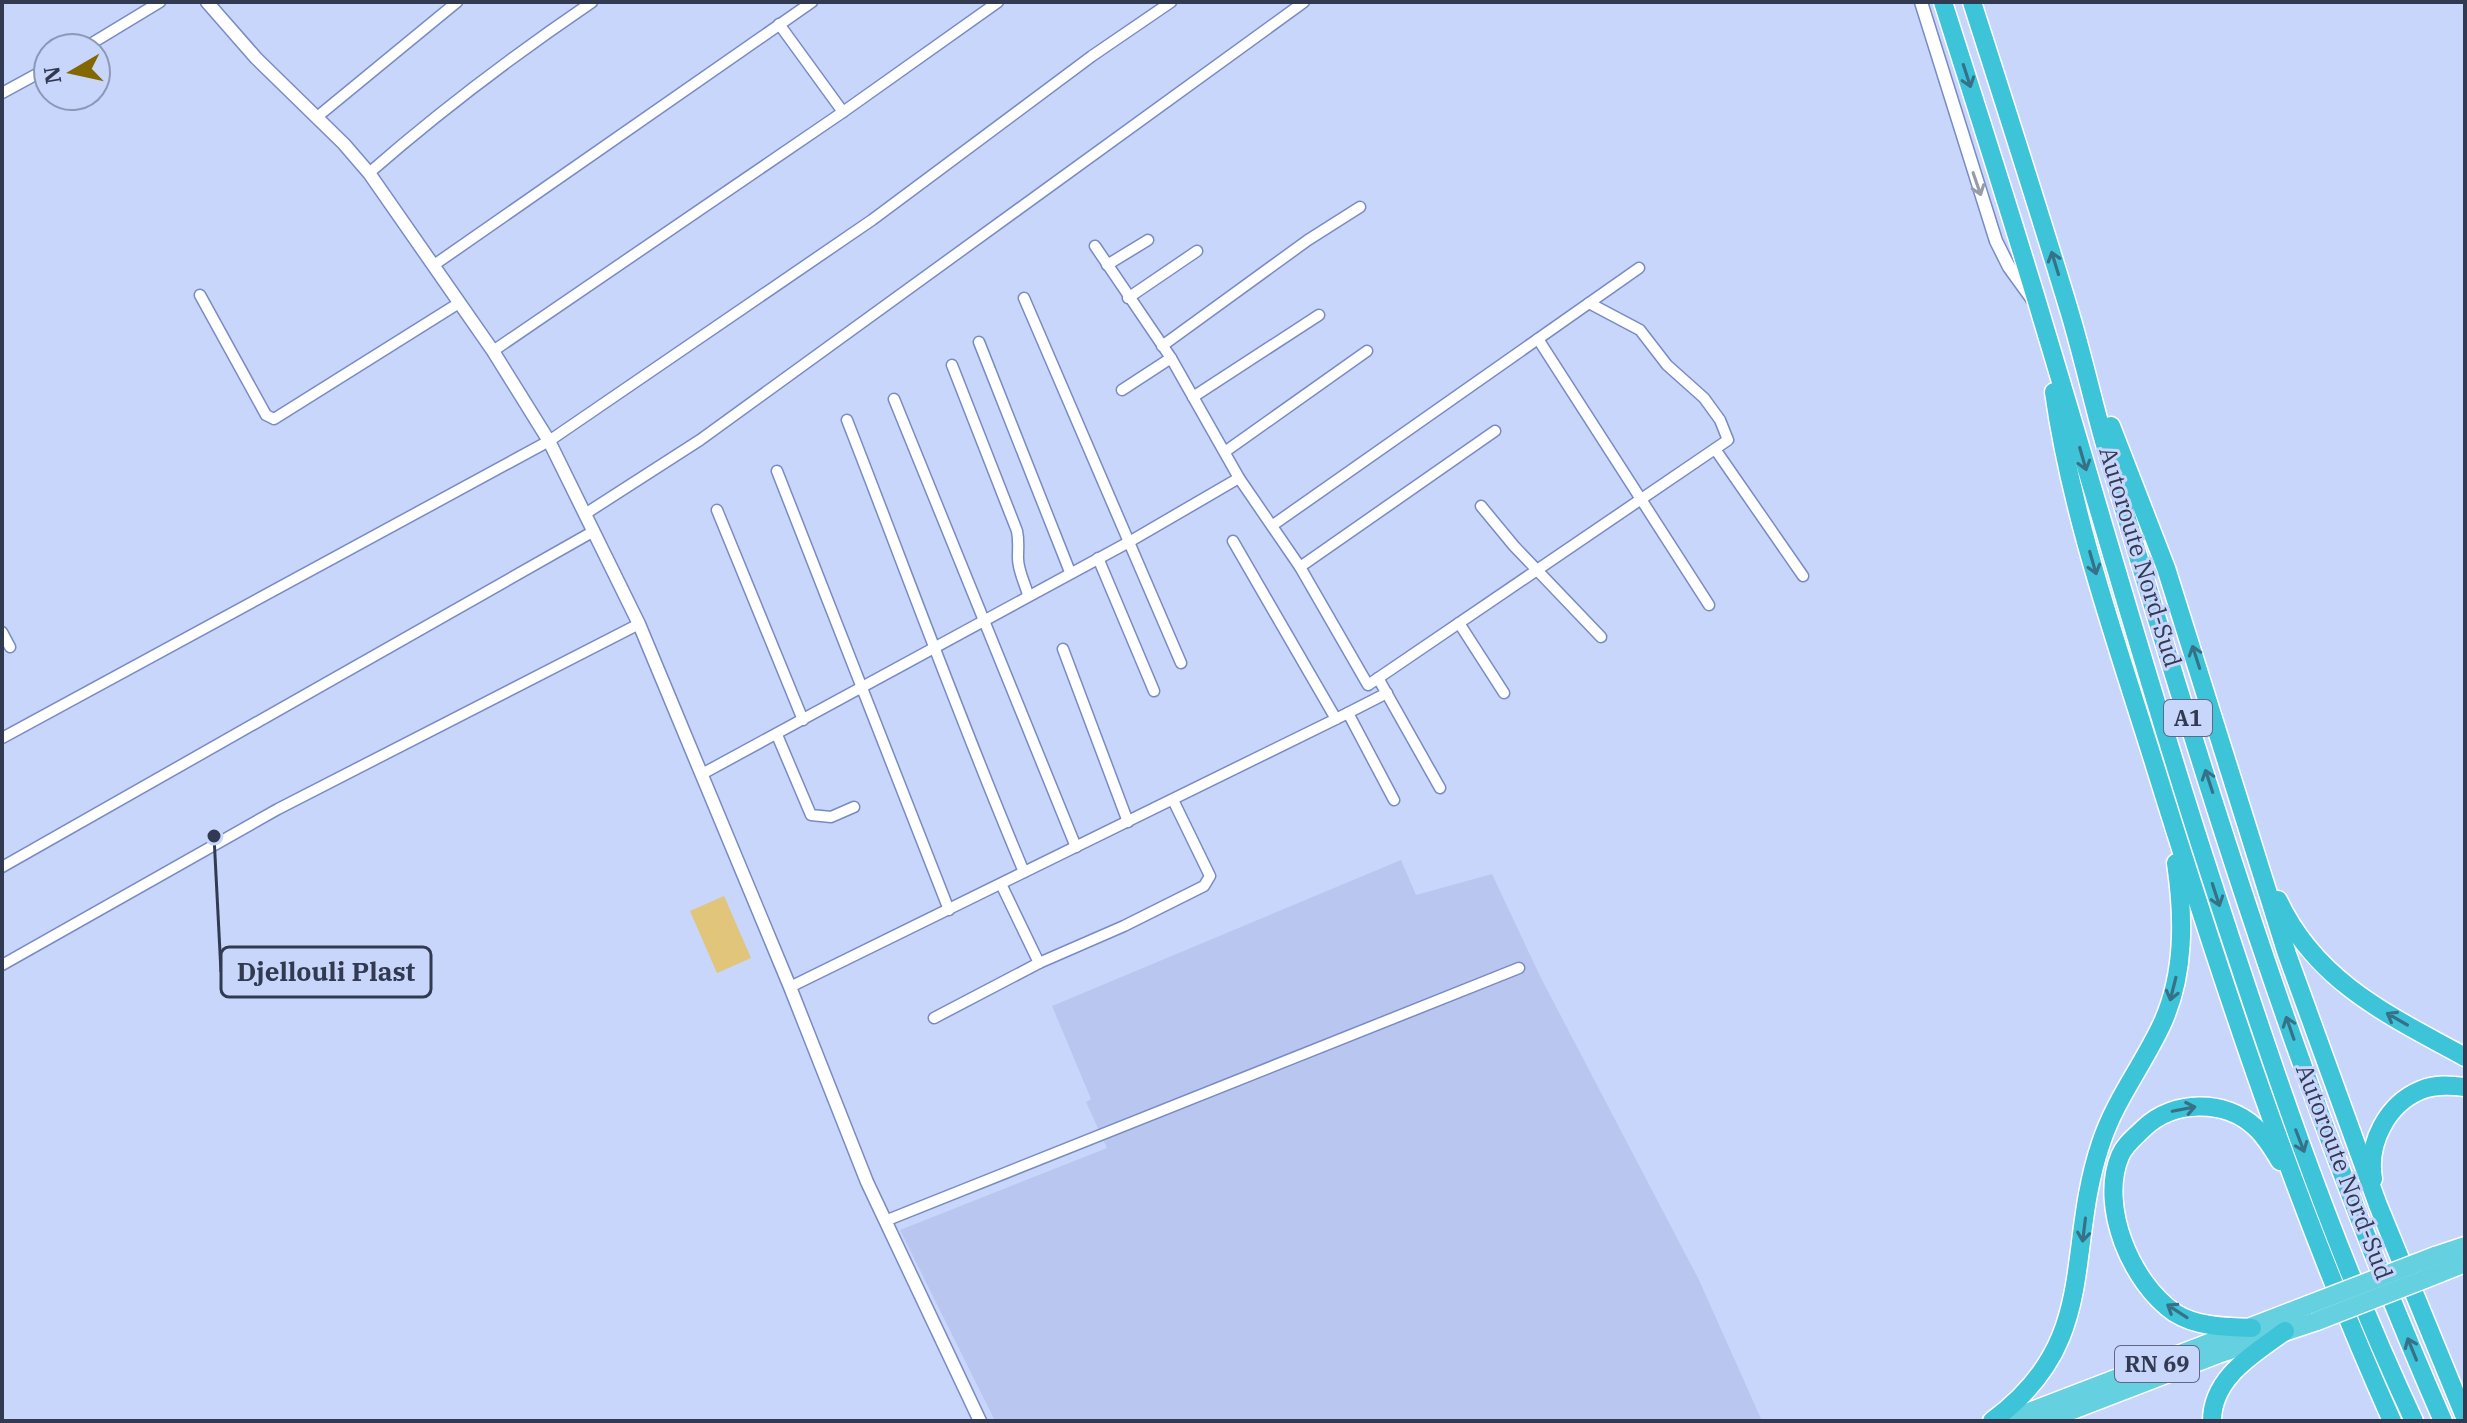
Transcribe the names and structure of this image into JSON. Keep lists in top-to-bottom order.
{
  "streets": {
    "highway": ["Autoroute Nord-Sud", "A1", "RN 69"]
  },
  "places": ["Djellouli Plast"],
  "north": "left"
}
